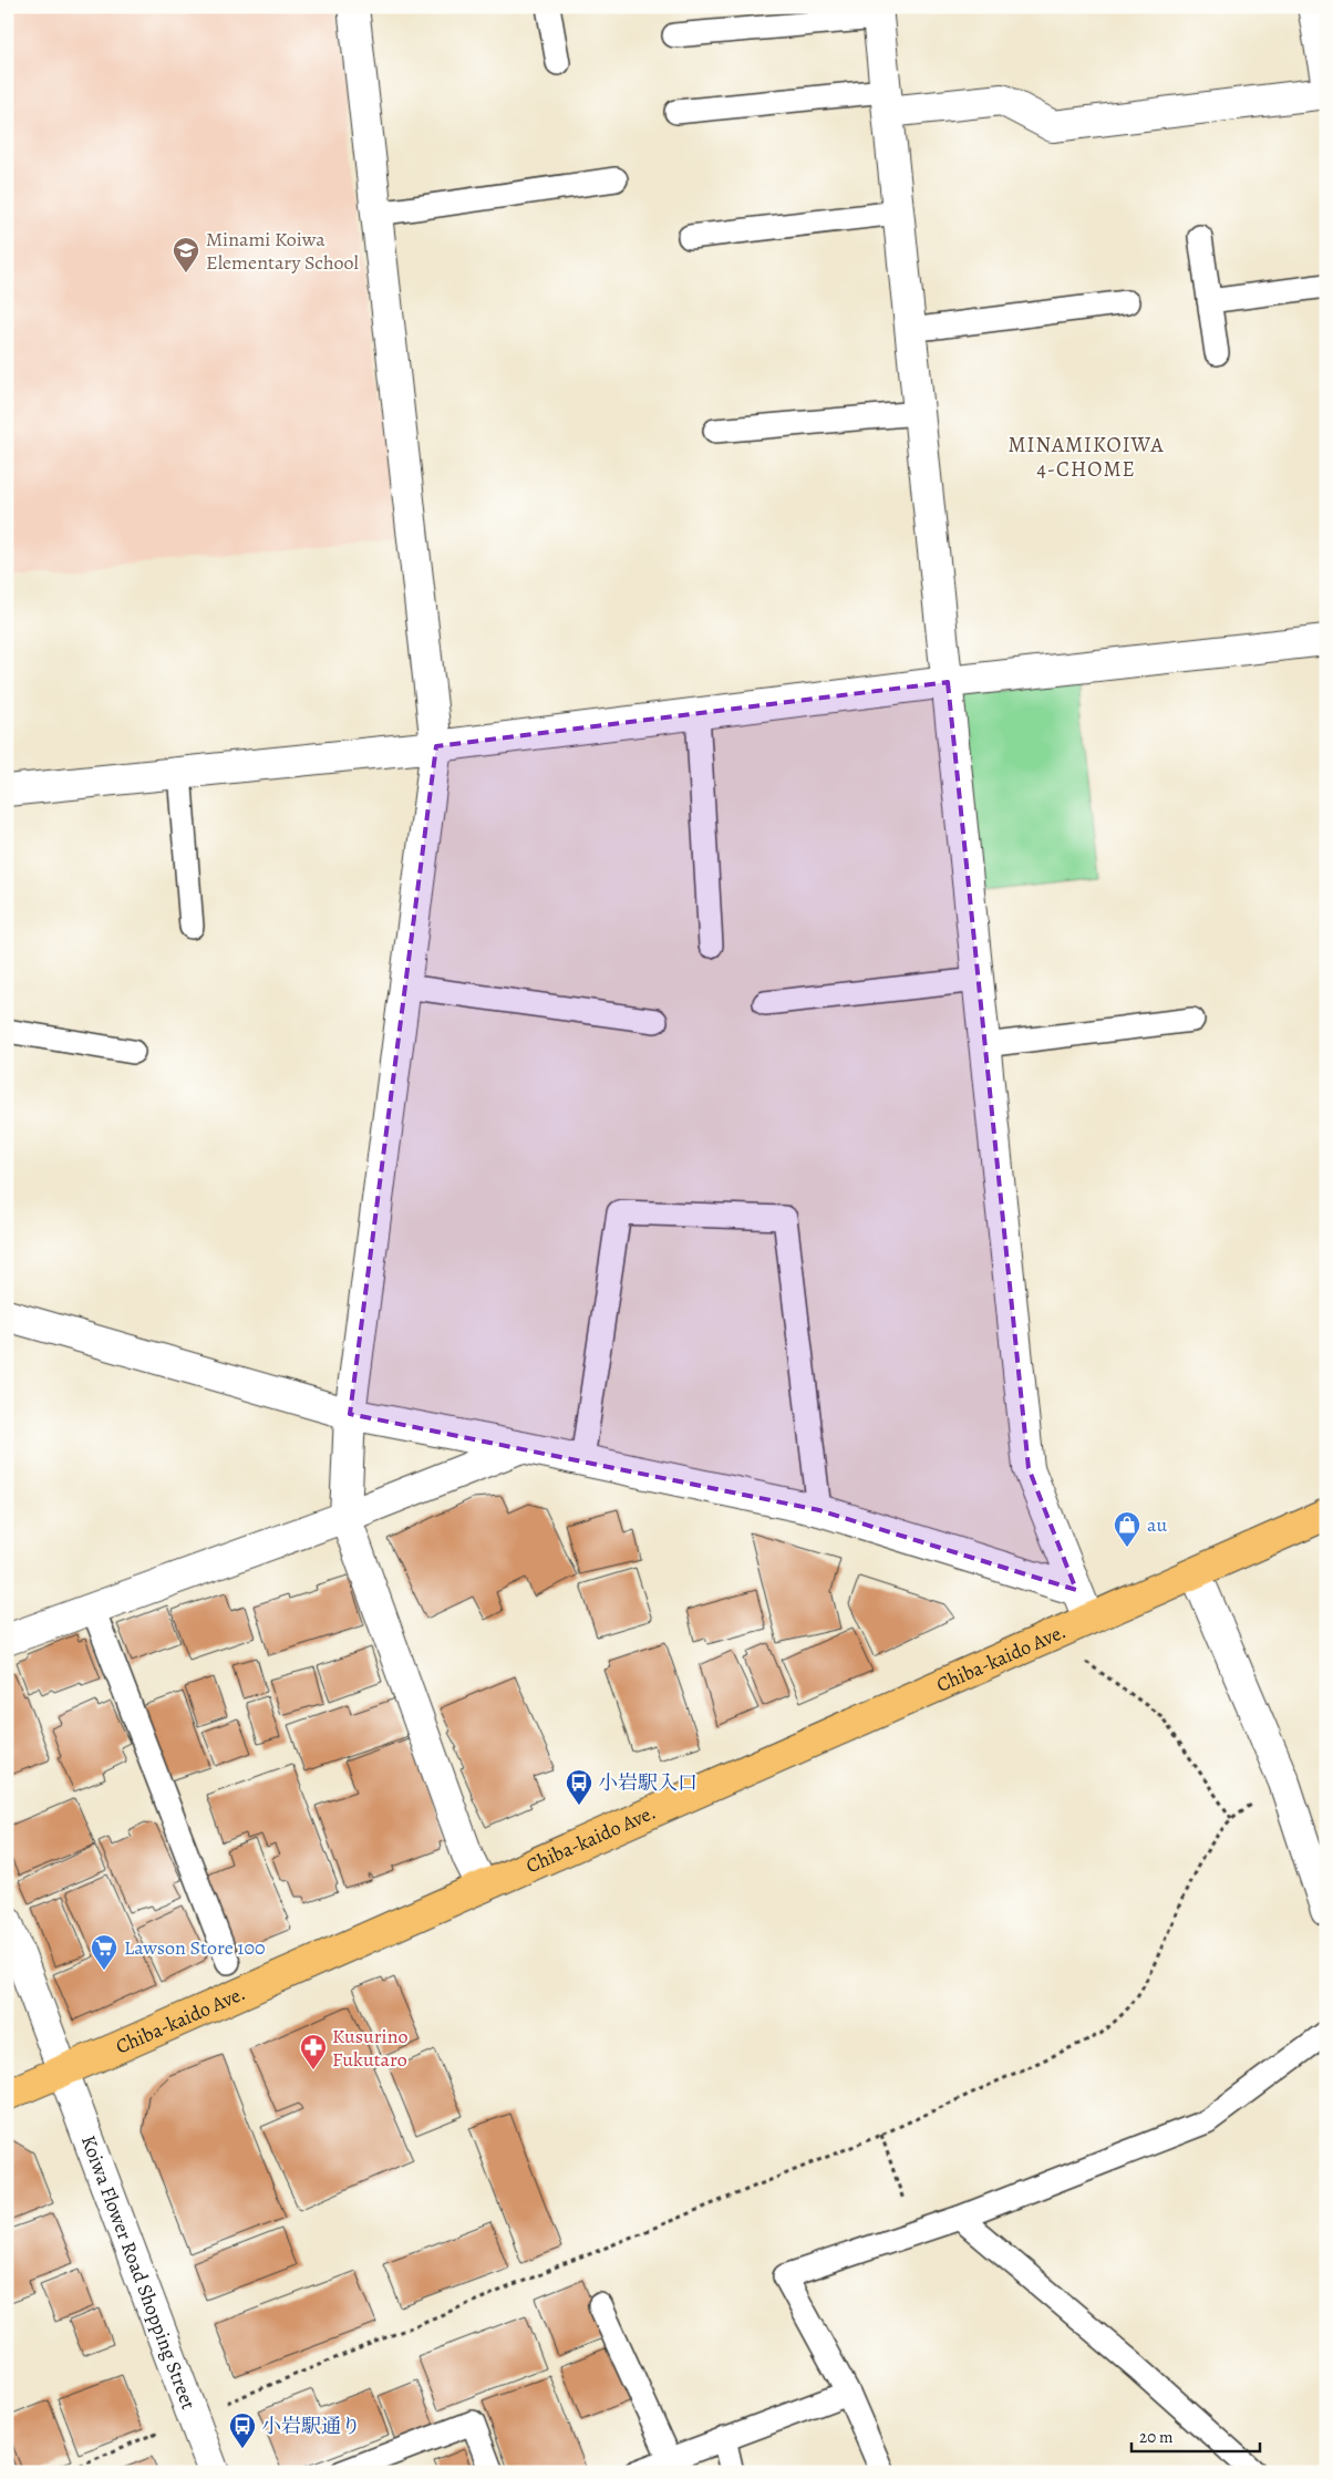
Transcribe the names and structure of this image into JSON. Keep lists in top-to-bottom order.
{
  "streets": {
    "highway": ["Chiba-kaido Ave."],
    "street": ["Koiwa Flower Road Shopping Street"]
  },
  "crossings": [
    ["Chiba-kaido Ave.", "Koiwa Flower Road Shopping Street"]
  ],
  "districts": ["MINAMIKOIWA 4-CHOME"],
  "places": {
    "school or university": ["Minami Koiwa Elementary School"],
    "shop": ["au"],
    "bus stop": ["小岩駅入口", "小岩駅通り"],
    "supermarket": ["Lawson Store 100"],
    "pharmacy": ["Kusurino Fukutaro"]
  },
  "scale_bar": "20 m"
}
